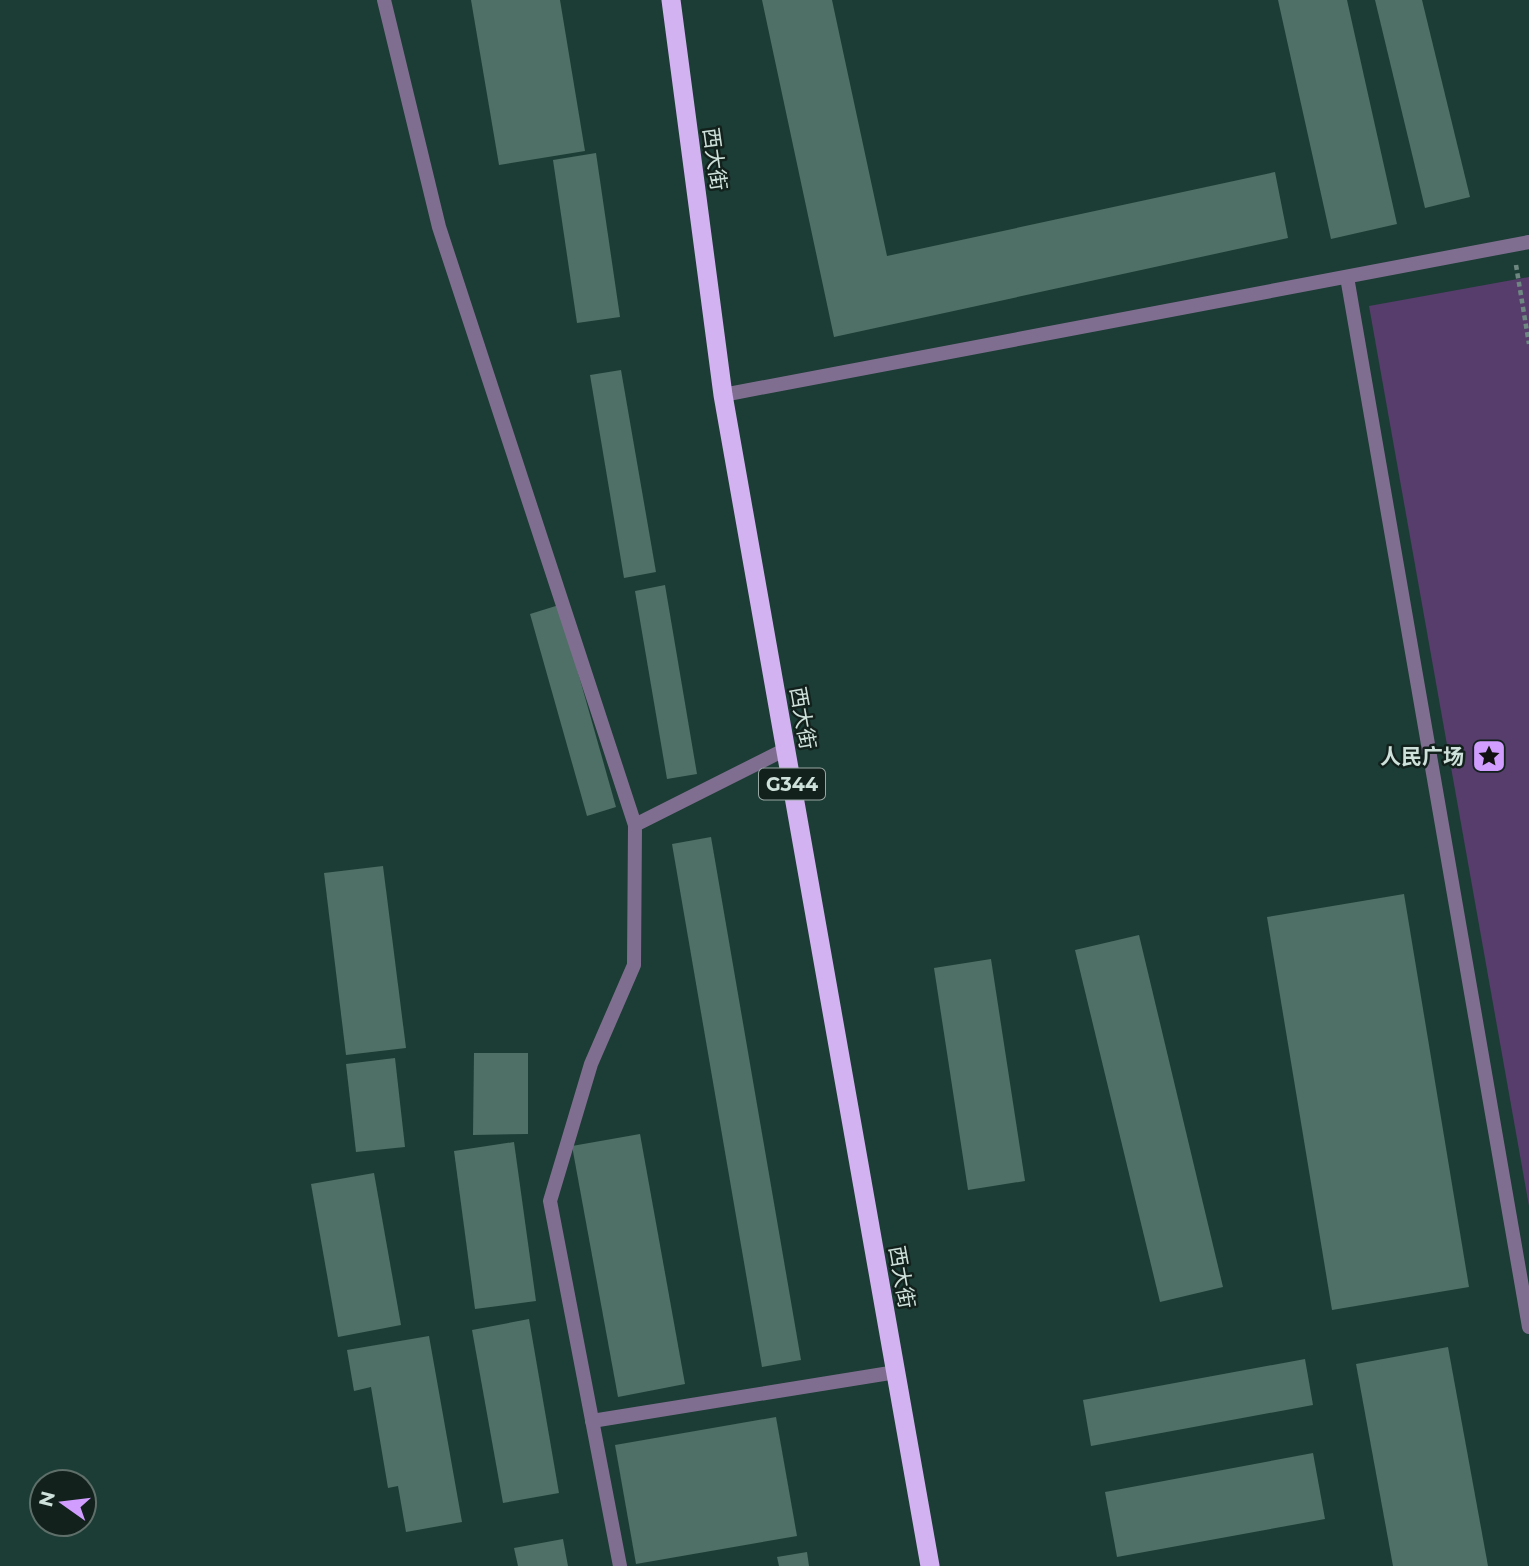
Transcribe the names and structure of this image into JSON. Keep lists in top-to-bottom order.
{
  "streets": {
    "highway": ["西大街", "G344"]
  },
  "places": {
    "place": ["人民广场"]
  },
  "north": "left"
}
